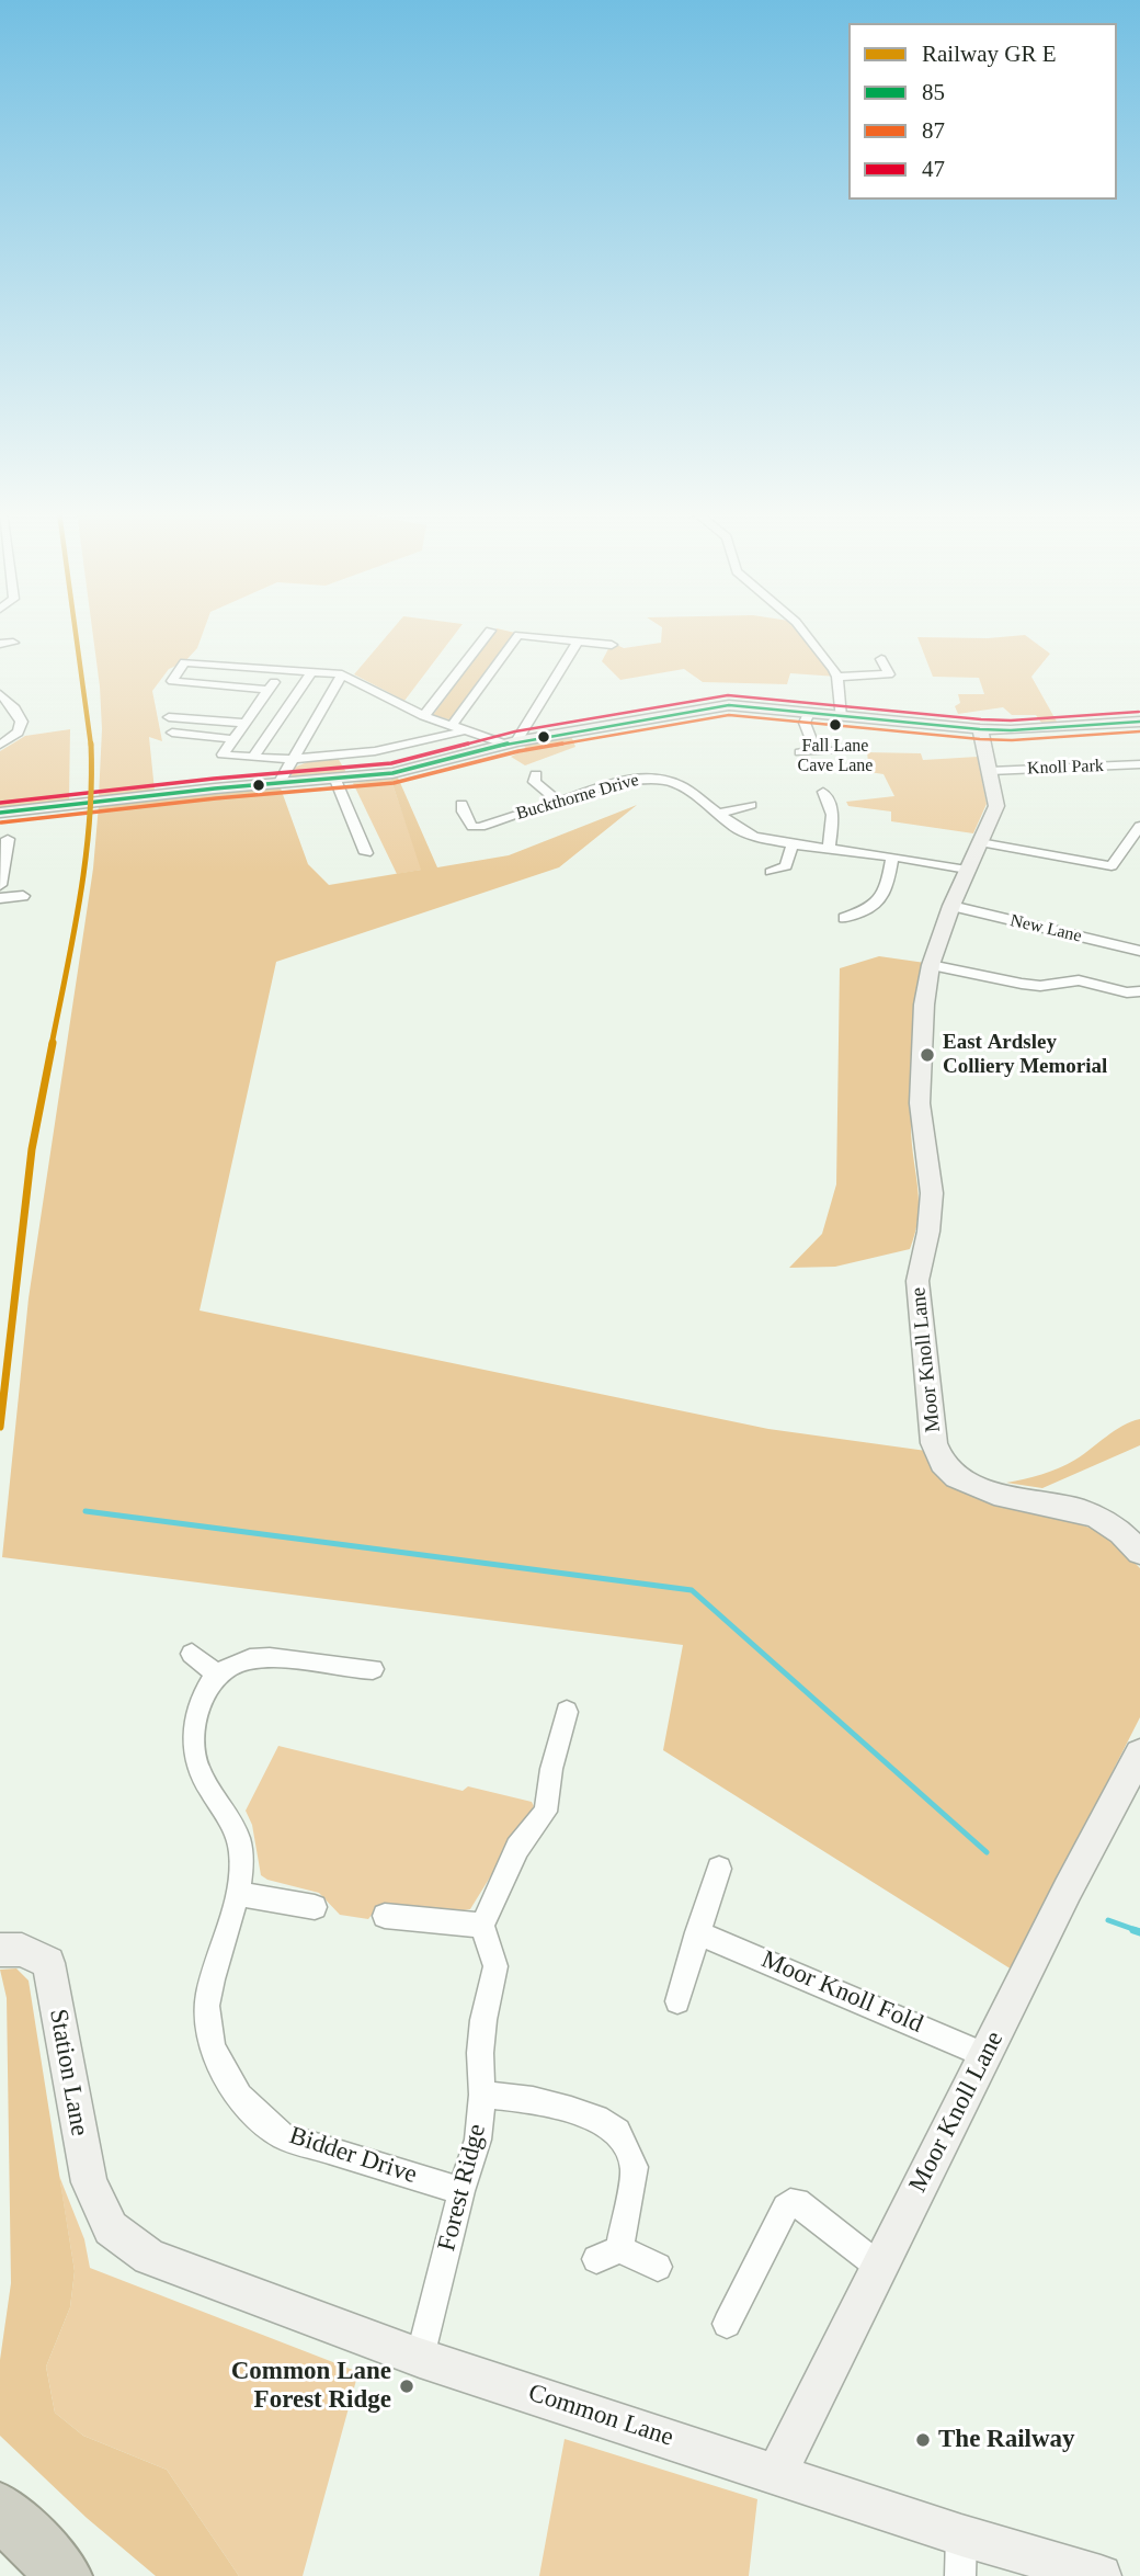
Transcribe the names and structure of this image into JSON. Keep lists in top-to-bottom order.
{
  "streets": {
    "street": [
      "Knoll Park",
      "Buckthorne Drive",
      "New Lane",
      "Moor Knoll Lane",
      "Moor Knoll Fold",
      "Station Lane",
      "Bidder Drive",
      "Forest Ridge",
      "Common Lane"
    ]
  },
  "crossings": [
    ["Knoll Park", "Moor Knoll Lane"],
    ["Buckthorne Drive", "Moor Knoll Lane"],
    ["New Lane", "Moor Knoll Lane"],
    ["Moor Knoll Lane", "Moor Knoll Fold"],
    ["Moor Knoll Lane", "Common Lane"],
    ["Station Lane", "Common Lane"],
    ["Bidder Drive", "Forest Ridge"],
    ["Forest Ridge", "Common Lane"]
  ],
  "places": [
    "Fall Lane Cave Lane",
    "East Ardsley Colliery Memorial",
    "Common Lane Forest Ridge",
    "The Railway"
  ],
  "lines": ["transit line 47", "transit line 85", "transit line 87"],
  "legend": [
    "Railway GR E",
    "85",
    "87",
    "47"
  ]
}
